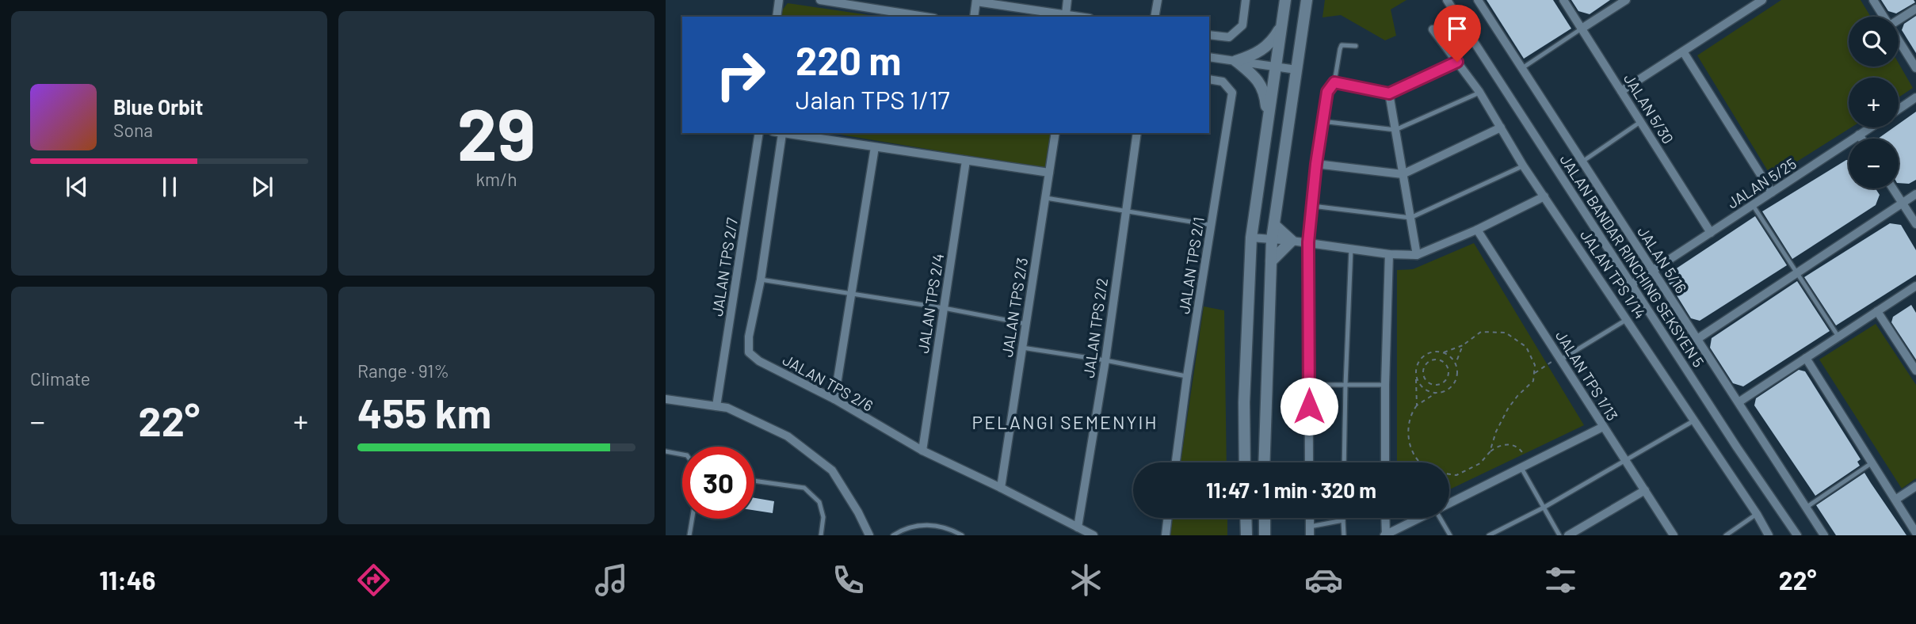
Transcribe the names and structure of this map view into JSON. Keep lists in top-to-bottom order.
{
  "streets": {
    "street": [
      "JALAN 5/30",
      "JALAN 5/25",
      "JALAN 5/16",
      "JALAN BANDAR RINCHING SEKSYEN 5",
      "JALAN TPS 2/1",
      "JALAN TPS 2/7",
      "JALAN TPS 1/14",
      "JALAN TPS 2/4",
      "JALAN TPS 2/3",
      "JALAN TPS 2/2",
      "JALAN TPS 1/13",
      "JALAN TPS 2/6"
    ]
  },
  "crossings": [
    ["JALAN 5/30", "JALAN 5/25"],
    ["JALAN 5/25", "JALAN 5/16"],
    ["JALAN 5/25", "JALAN BANDAR RINCHING SEKSYEN 5"],
    ["JALAN TPS 2/4", "JALAN TPS 2/6"],
    ["JALAN TPS 2/3", "JALAN TPS 2/6"],
    ["JALAN TPS 2/2", "JALAN TPS 2/6"]
  ],
  "districts": ["PELANGI SEMENYIH"],
  "page": {
    "tile": [
      ["29", "km/h"],
      "Climate",
      ["Range · 91%", "455 km"]
    ],
    "map_buttons": ["+", "−"],
    "turn": ["220 m", "Jalan TPS 1/17"],
    "song": ["Blue Orbit", "Sona"],
    "heat": ["−", "22°", "+"],
    "limit": "30",
    "trip": "11:47 · 1 min · 320 m",
    "tabs": ["11:46", "22°"]
  }
}
